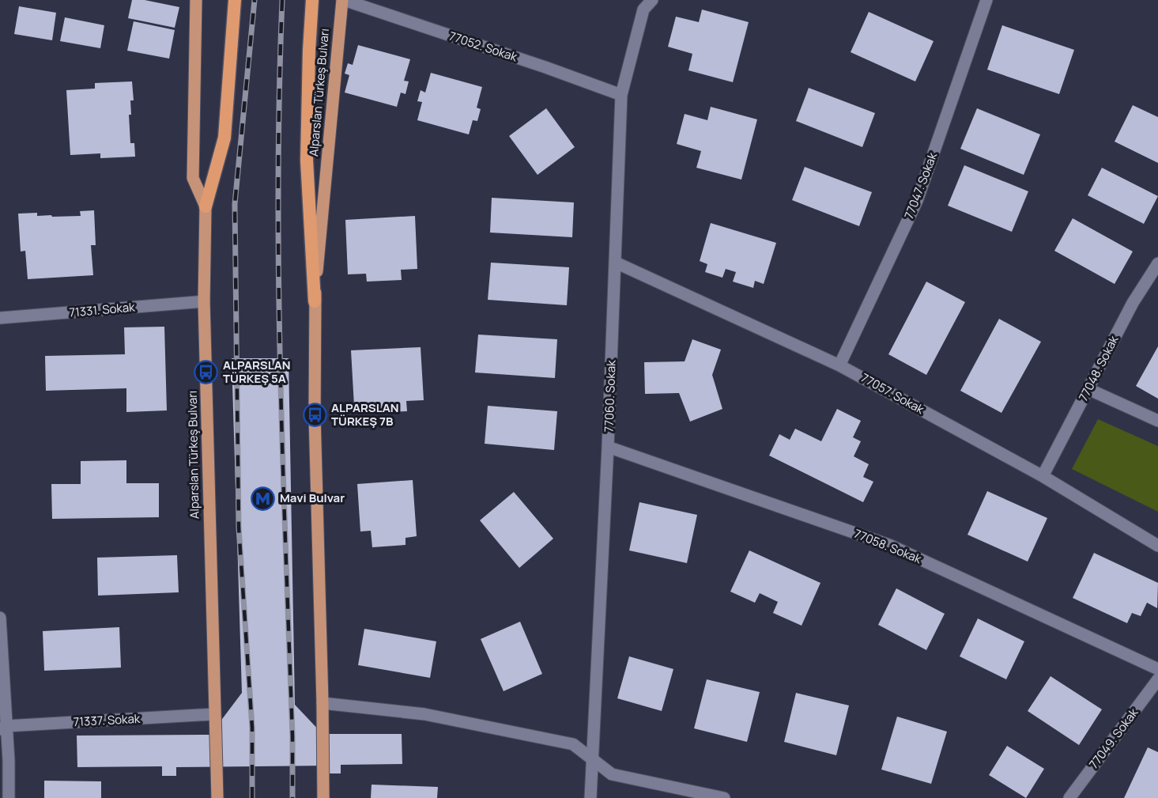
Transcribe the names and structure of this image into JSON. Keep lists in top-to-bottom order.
{
  "streets": {
    "highway": ["Alparslan Türkeş Bulvarı"],
    "street": [
      "77052. Sokak",
      "77047. Sokak",
      "71331. Sokak",
      "77048. Sokak",
      "77057. Sokak",
      "77060. Sokak",
      "77058. Sokak",
      "71337. Sokak",
      "77049. Sokak"
    ]
  },
  "crossings": [
    ["77052. Sokak", "Alparslan Türkeş Bulvarı"],
    ["77052. Sokak", "77060. Sokak"],
    ["Alparslan Türkeş Bulvarı", "71331. Sokak"],
    ["Alparslan Türkeş Bulvarı", "71337. Sokak"],
    ["77047. Sokak", "77057. Sokak"],
    ["77048. Sokak", "77057. Sokak"],
    ["77057. Sokak", "77060. Sokak"],
    ["77060. Sokak", "77058. Sokak"]
  ],
  "places": {
    "bus stop": ["ALPARSLAN TÜRKEŞ 5A", "ALPARSLAN TÜRKEŞ 7B"],
    "metro station": ["Mavi Bulvar"]
  }
}
